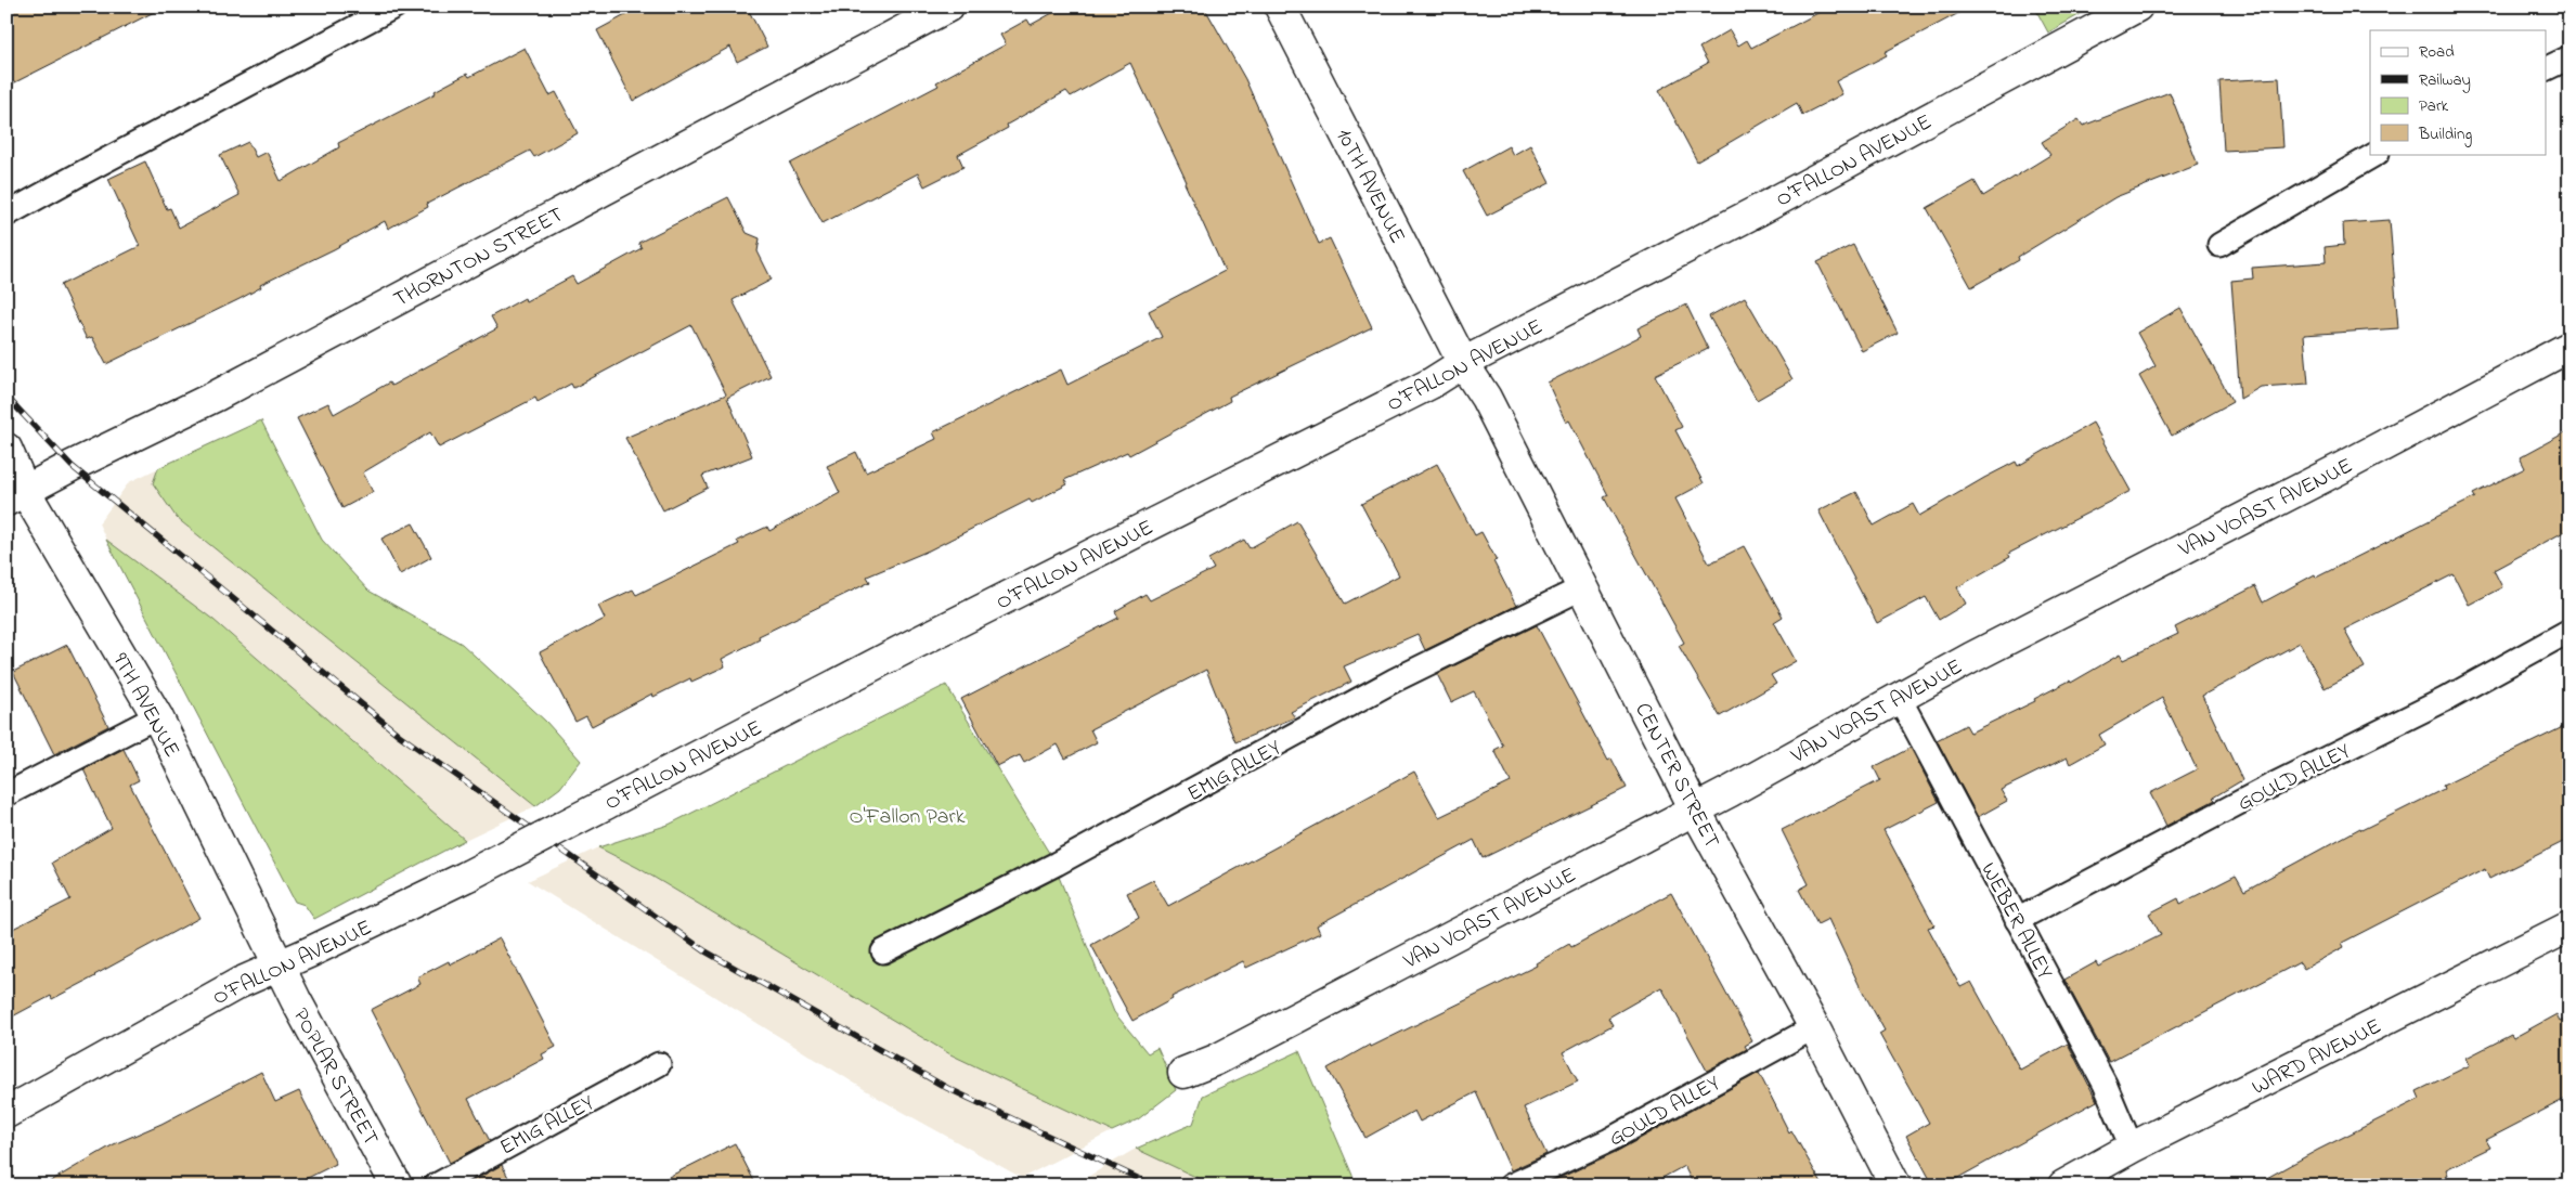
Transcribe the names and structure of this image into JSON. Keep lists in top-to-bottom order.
{
  "streets": {
    "street": [
      "O’FALLON AVENUE",
      "10TH AVENUE",
      "THORNTON STREET",
      "VAN VOAST AVENUE",
      "9TH AVENUE",
      "CENTER STREET",
      "WARD AVENUE",
      "POPLAR STREET"
    ],
    "lane": ["EMIG ALLEY", "GOULD ALLEY", "WEBER ALLEY"]
  },
  "crossings": [
    ["O’FALLON AVENUE", "10TH AVENUE"],
    ["O’FALLON AVENUE", "9TH AVENUE"],
    ["O’FALLON AVENUE", "CENTER STREET"],
    ["O’FALLON AVENUE", "POPLAR STREET"],
    ["10TH AVENUE", "CENTER STREET"],
    ["THORNTON STREET", "9TH AVENUE"],
    ["VAN VOAST AVENUE", "CENTER STREET"],
    ["VAN VOAST AVENUE", "WEBER ALLEY"],
    ["9TH AVENUE", "POPLAR STREET"],
    ["EMIG ALLEY", "CENTER STREET"],
    ["CENTER STREET", "GOULD ALLEY"],
    ["GOULD ALLEY", "WEBER ALLEY"],
    ["WEBER ALLEY", "WARD AVENUE"]
  ],
  "parks": ["O'Fallon Park"],
  "legend": [
    "Road",
    "Railway",
    "Park",
    "Building"
  ]
}
